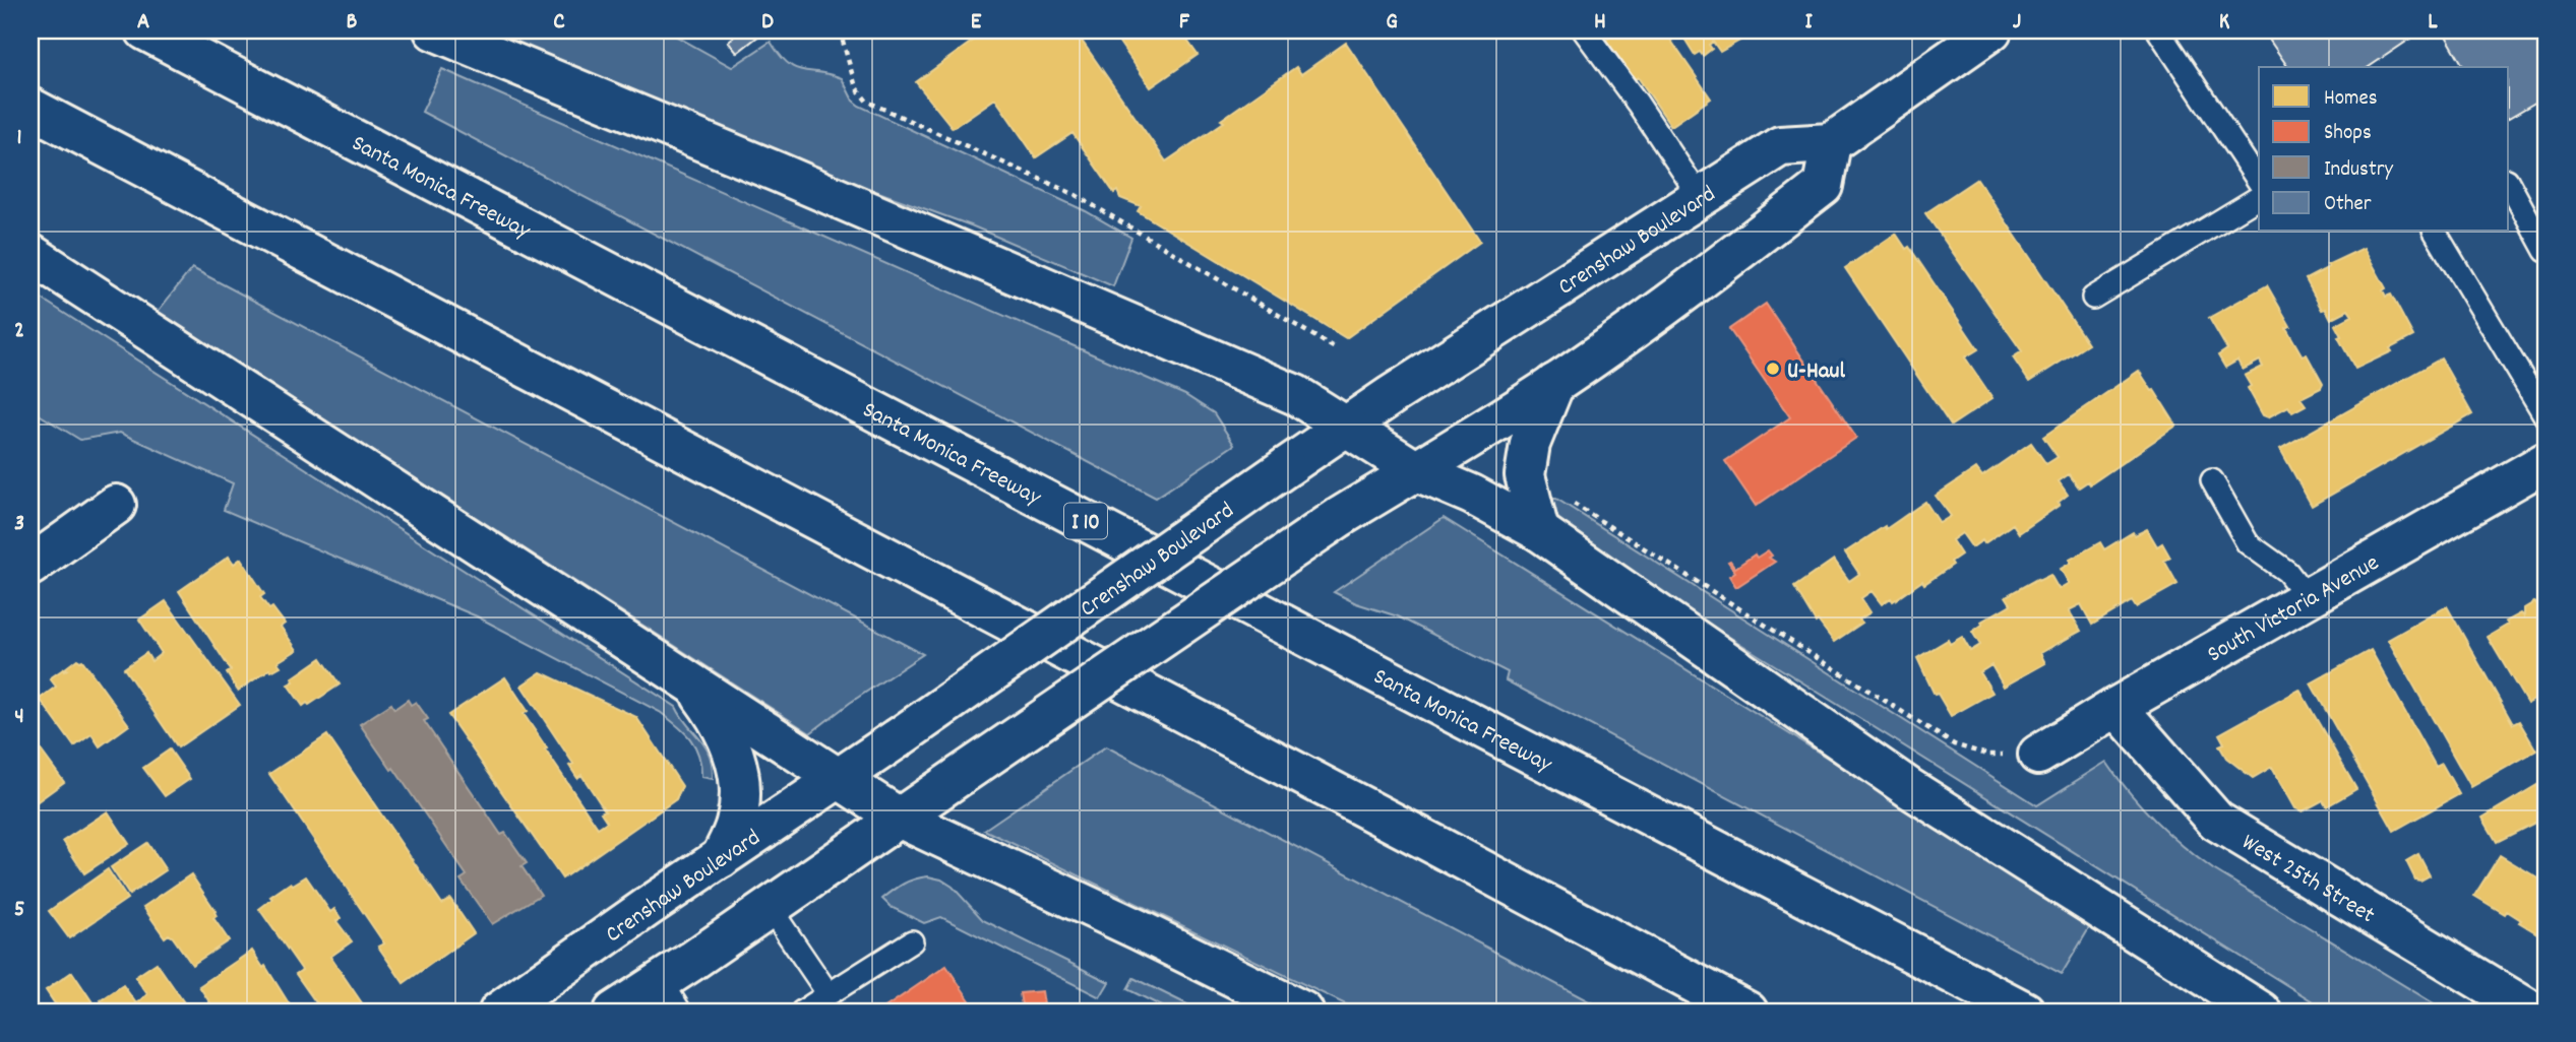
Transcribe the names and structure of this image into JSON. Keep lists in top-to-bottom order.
{
  "streets": {
    "main road": [
      "Santa Monica Freeway",
      "Crenshaw Boulevard",
      "I 10",
      "South Victoria Avenue",
      "West 25th Street"
    ]
  },
  "crossings": [
    ["South Victoria Avenue", "West 25th Street"]
  ],
  "places": ["U-Haul"],
  "legend": [
    "Homes",
    "Shops",
    "Industry",
    "Other"
  ],
  "grid": {
    "columns": [
      "A",
      "B",
      "C",
      "D",
      "E",
      "F",
      "G",
      "H",
      "I",
      "J",
      "K",
      "L"
    ],
    "rows": [
      "1",
      "2",
      "3",
      "4",
      "5"
    ]
  }
}
